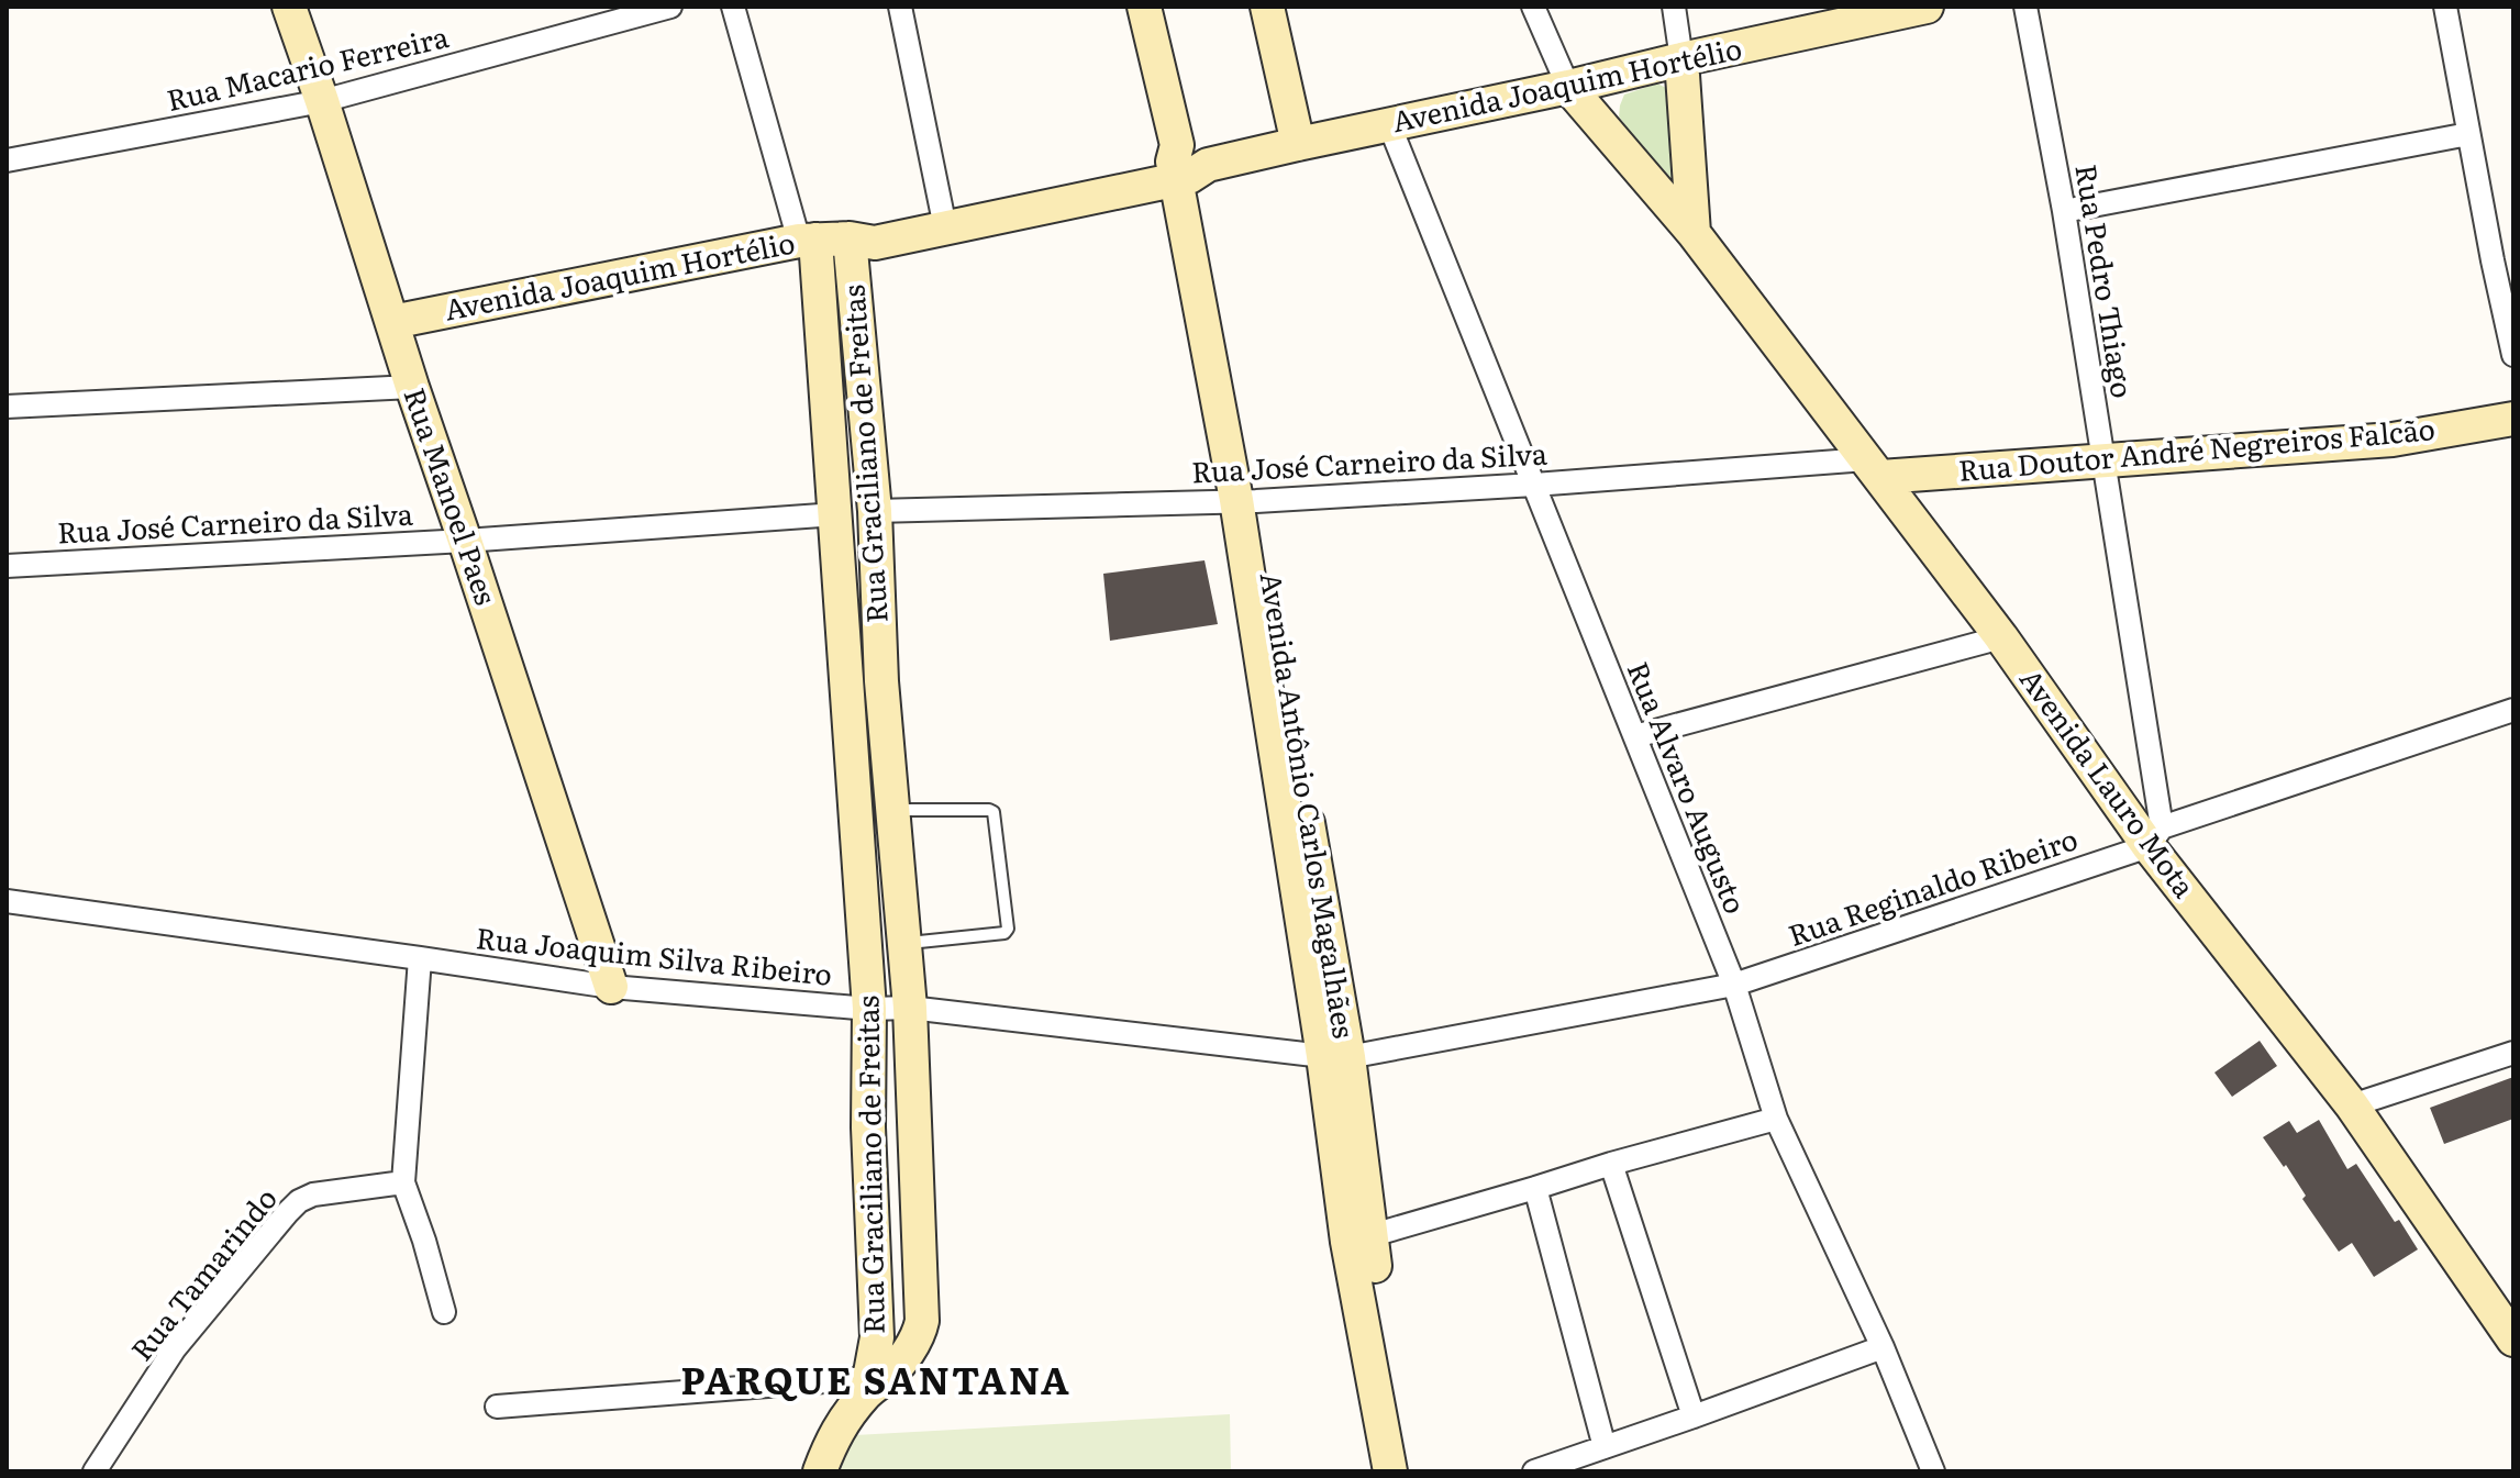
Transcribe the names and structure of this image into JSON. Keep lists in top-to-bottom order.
{
  "streets": {
    "street": [
      "Rua Macario Ferreira",
      "Avenida Joaquim Hortélio",
      "Rua Pedro Thiago",
      "Rua Doutor André Negreiros Falcão",
      "Rua Graciliano de Freitas",
      "Rua José Carneiro da Silva",
      "Rua Manoel Paes",
      "Avenida Lauro Mota",
      "Rua Alvaro Augusto",
      "Avenida Antônio Carlos Magalhães",
      "Rua Reginaldo Ribeiro",
      "Rua Joaquim Silva Ribeiro",
      "Rua Tamarindo"
    ]
  },
  "crossings": [
    ["Rua Macario Ferreira", "Rua Manoel Paes"],
    ["Avenida Joaquim Hortélio", "Rua Graciliano de Freitas"],
    ["Avenida Joaquim Hortélio", "Rua Manoel Paes"],
    ["Avenida Joaquim Hortélio", "Avenida Lauro Mota"],
    ["Avenida Joaquim Hortélio", "Rua Alvaro Augusto"],
    ["Avenida Joaquim Hortélio", "Avenida Antônio Carlos Magalhães"],
    ["Rua Pedro Thiago", "Rua Doutor André Negreiros Falcão"],
    ["Rua Pedro Thiago", "Avenida Lauro Mota"],
    ["Rua Pedro Thiago", "Rua Reginaldo Ribeiro"],
    ["Rua Doutor André Negreiros Falcão", "Rua José Carneiro da Silva"],
    ["Rua Doutor André Negreiros Falcão", "Avenida Lauro Mota"],
    ["Rua Graciliano de Freitas", "Rua José Carneiro da Silva"],
    ["Rua Graciliano de Freitas", "Rua Joaquim Silva Ribeiro"],
    ["Rua José Carneiro da Silva", "Rua Manoel Paes"],
    ["Rua José Carneiro da Silva", "Avenida Lauro Mota"],
    ["Rua José Carneiro da Silva", "Rua Alvaro Augusto"],
    ["Rua José Carneiro da Silva", "Avenida Antônio Carlos Magalhães"],
    ["Rua Manoel Paes", "Rua Joaquim Silva Ribeiro"],
    ["Avenida Lauro Mota", "Rua Reginaldo Ribeiro"],
    ["Rua Alvaro Augusto", "Rua Reginaldo Ribeiro"],
    ["Avenida Antônio Carlos Magalhães", "Rua Reginaldo Ribeiro"],
    ["Avenida Antônio Carlos Magalhães", "Rua Joaquim Silva Ribeiro"],
    ["Rua Reginaldo Ribeiro", "Rua Joaquim Silva Ribeiro"]
  ],
  "districts": ["PARQUE SANTANA"]
}
